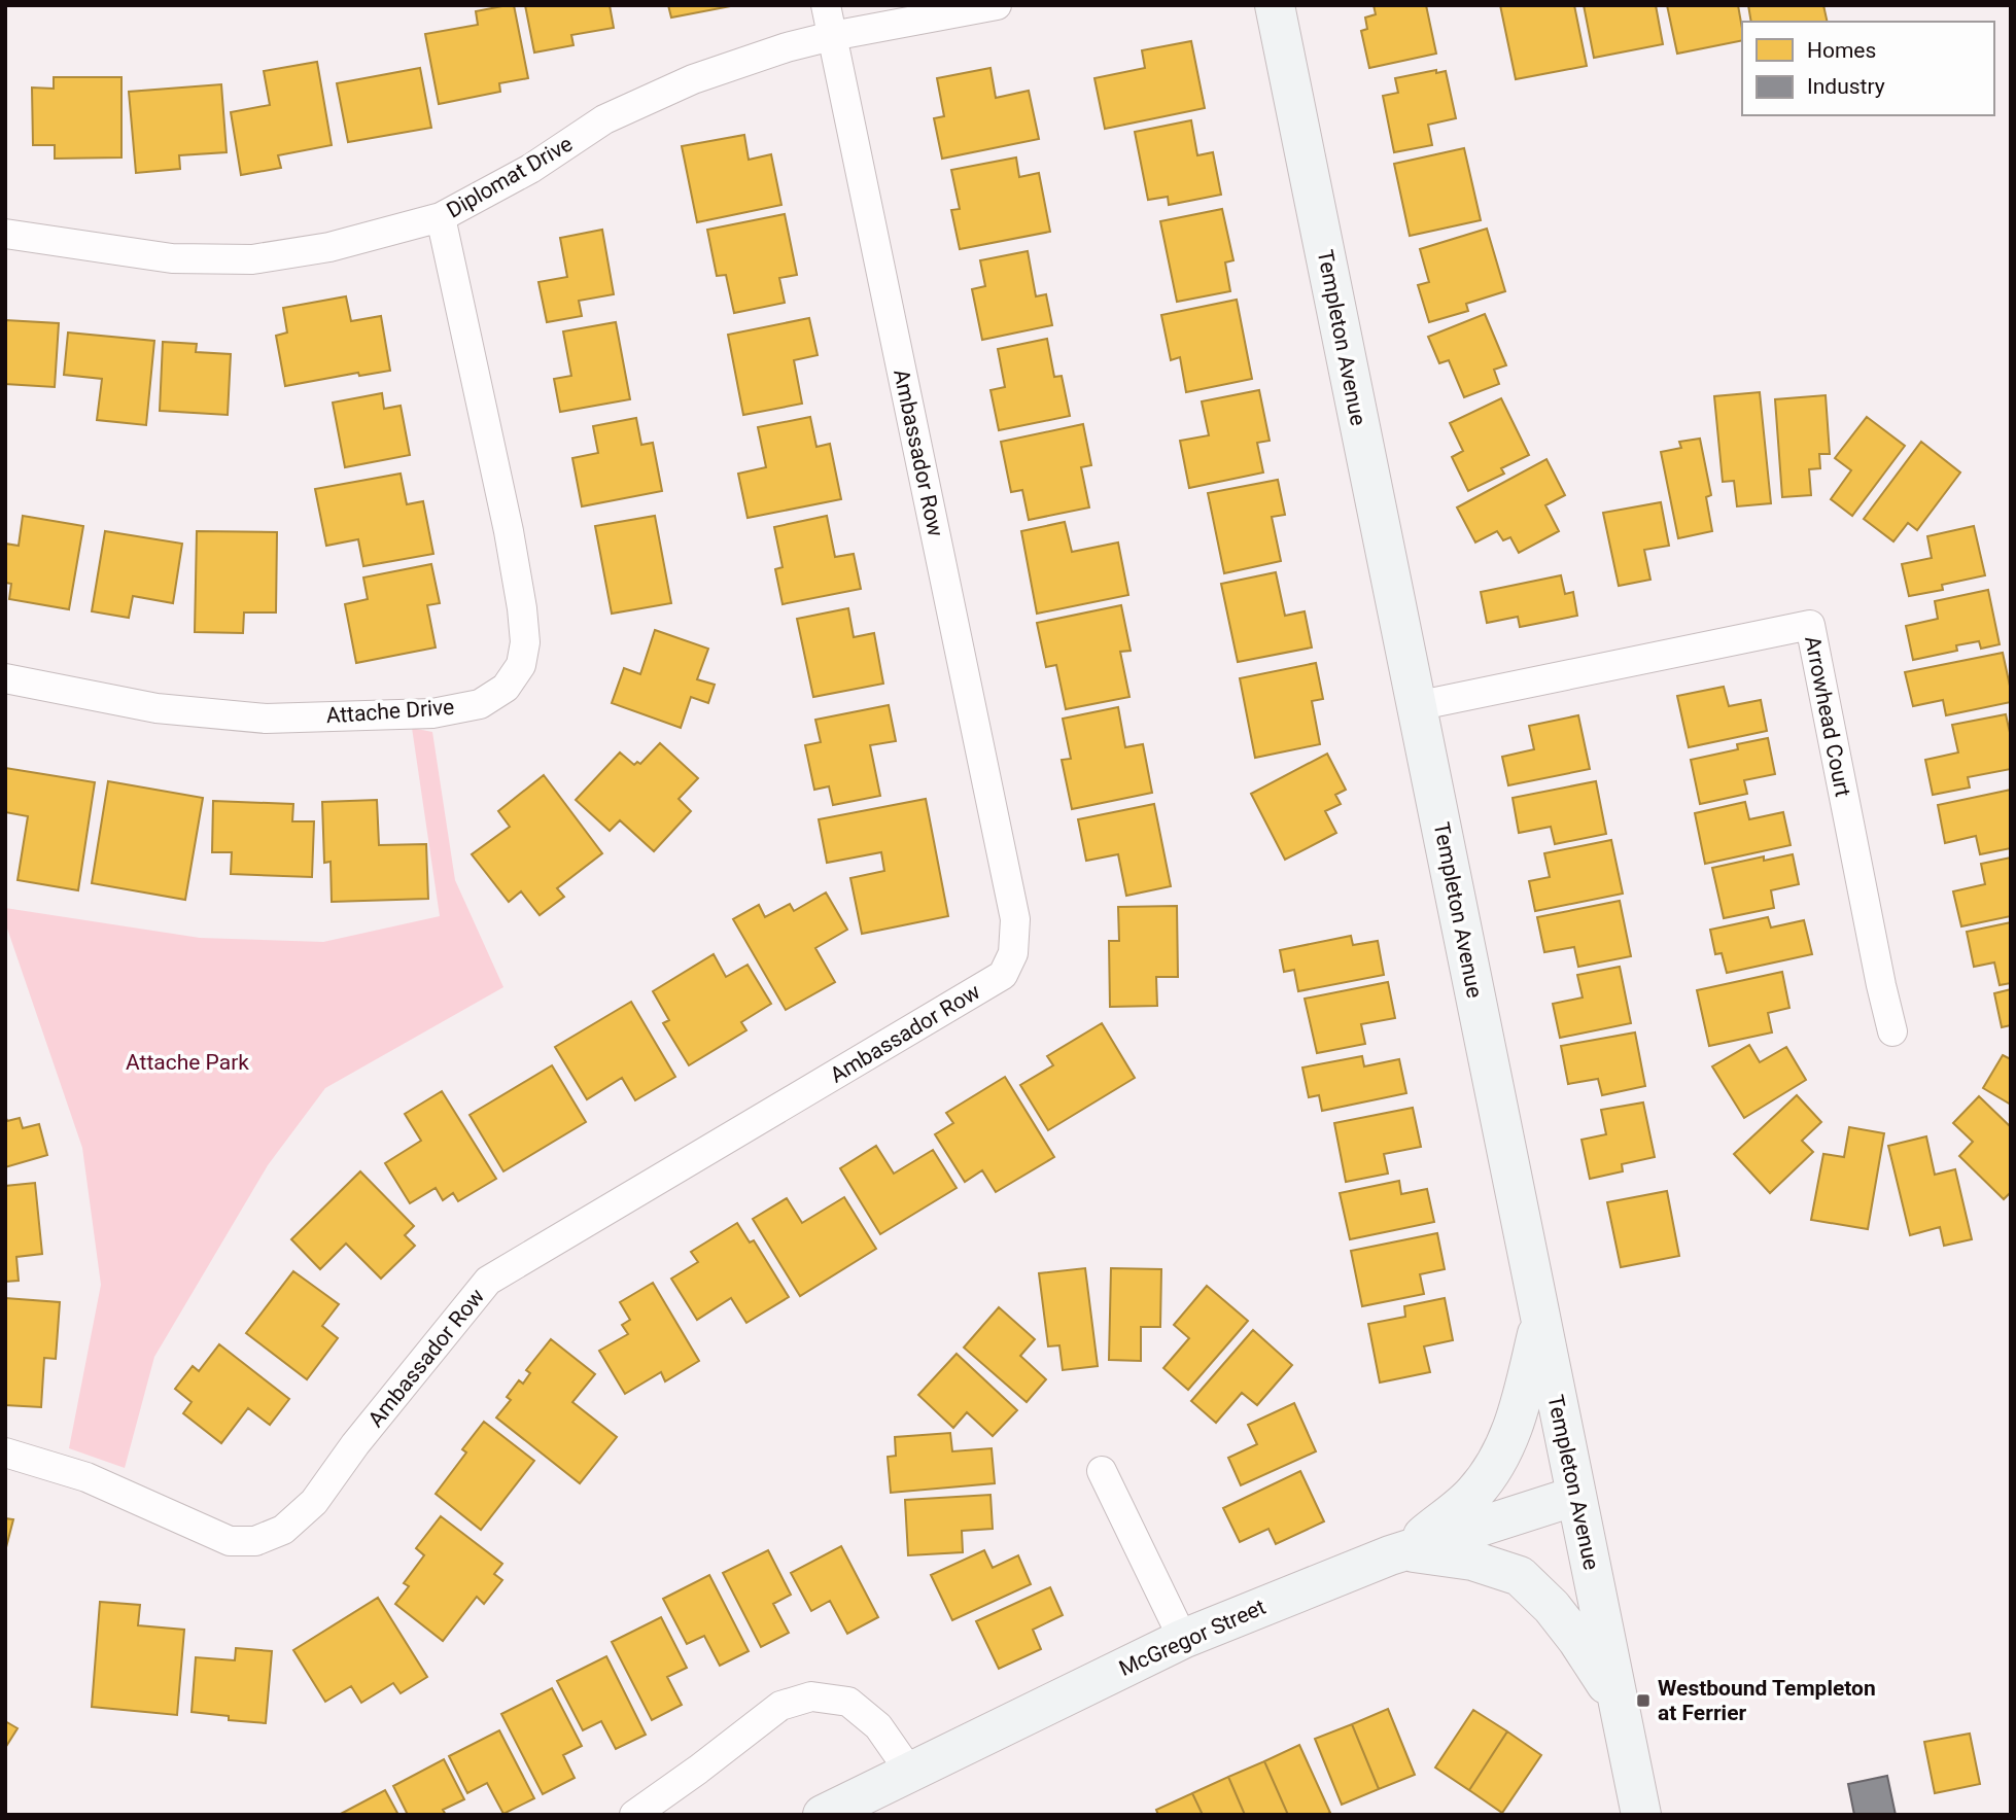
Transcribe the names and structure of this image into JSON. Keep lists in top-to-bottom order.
{
  "streets": {
    "street": [
      "Diplomat Drive",
      "Templeton Avenue",
      "Ambassador Row",
      "Attache Drive",
      "Arrowhead Court",
      "McGregor Street"
    ]
  },
  "crossings": [
    ["Diplomat Drive", "Ambassador Row"],
    ["Diplomat Drive", "Attache Drive"],
    ["Templeton Avenue", "Arrowhead Court"],
    ["Templeton Avenue", "McGregor Street"]
  ],
  "parks": ["Attache Park"],
  "places": {
    "transit": ["Westbound Templeton at Ferrier"]
  },
  "legend": ["Homes", "Industry"]
}
